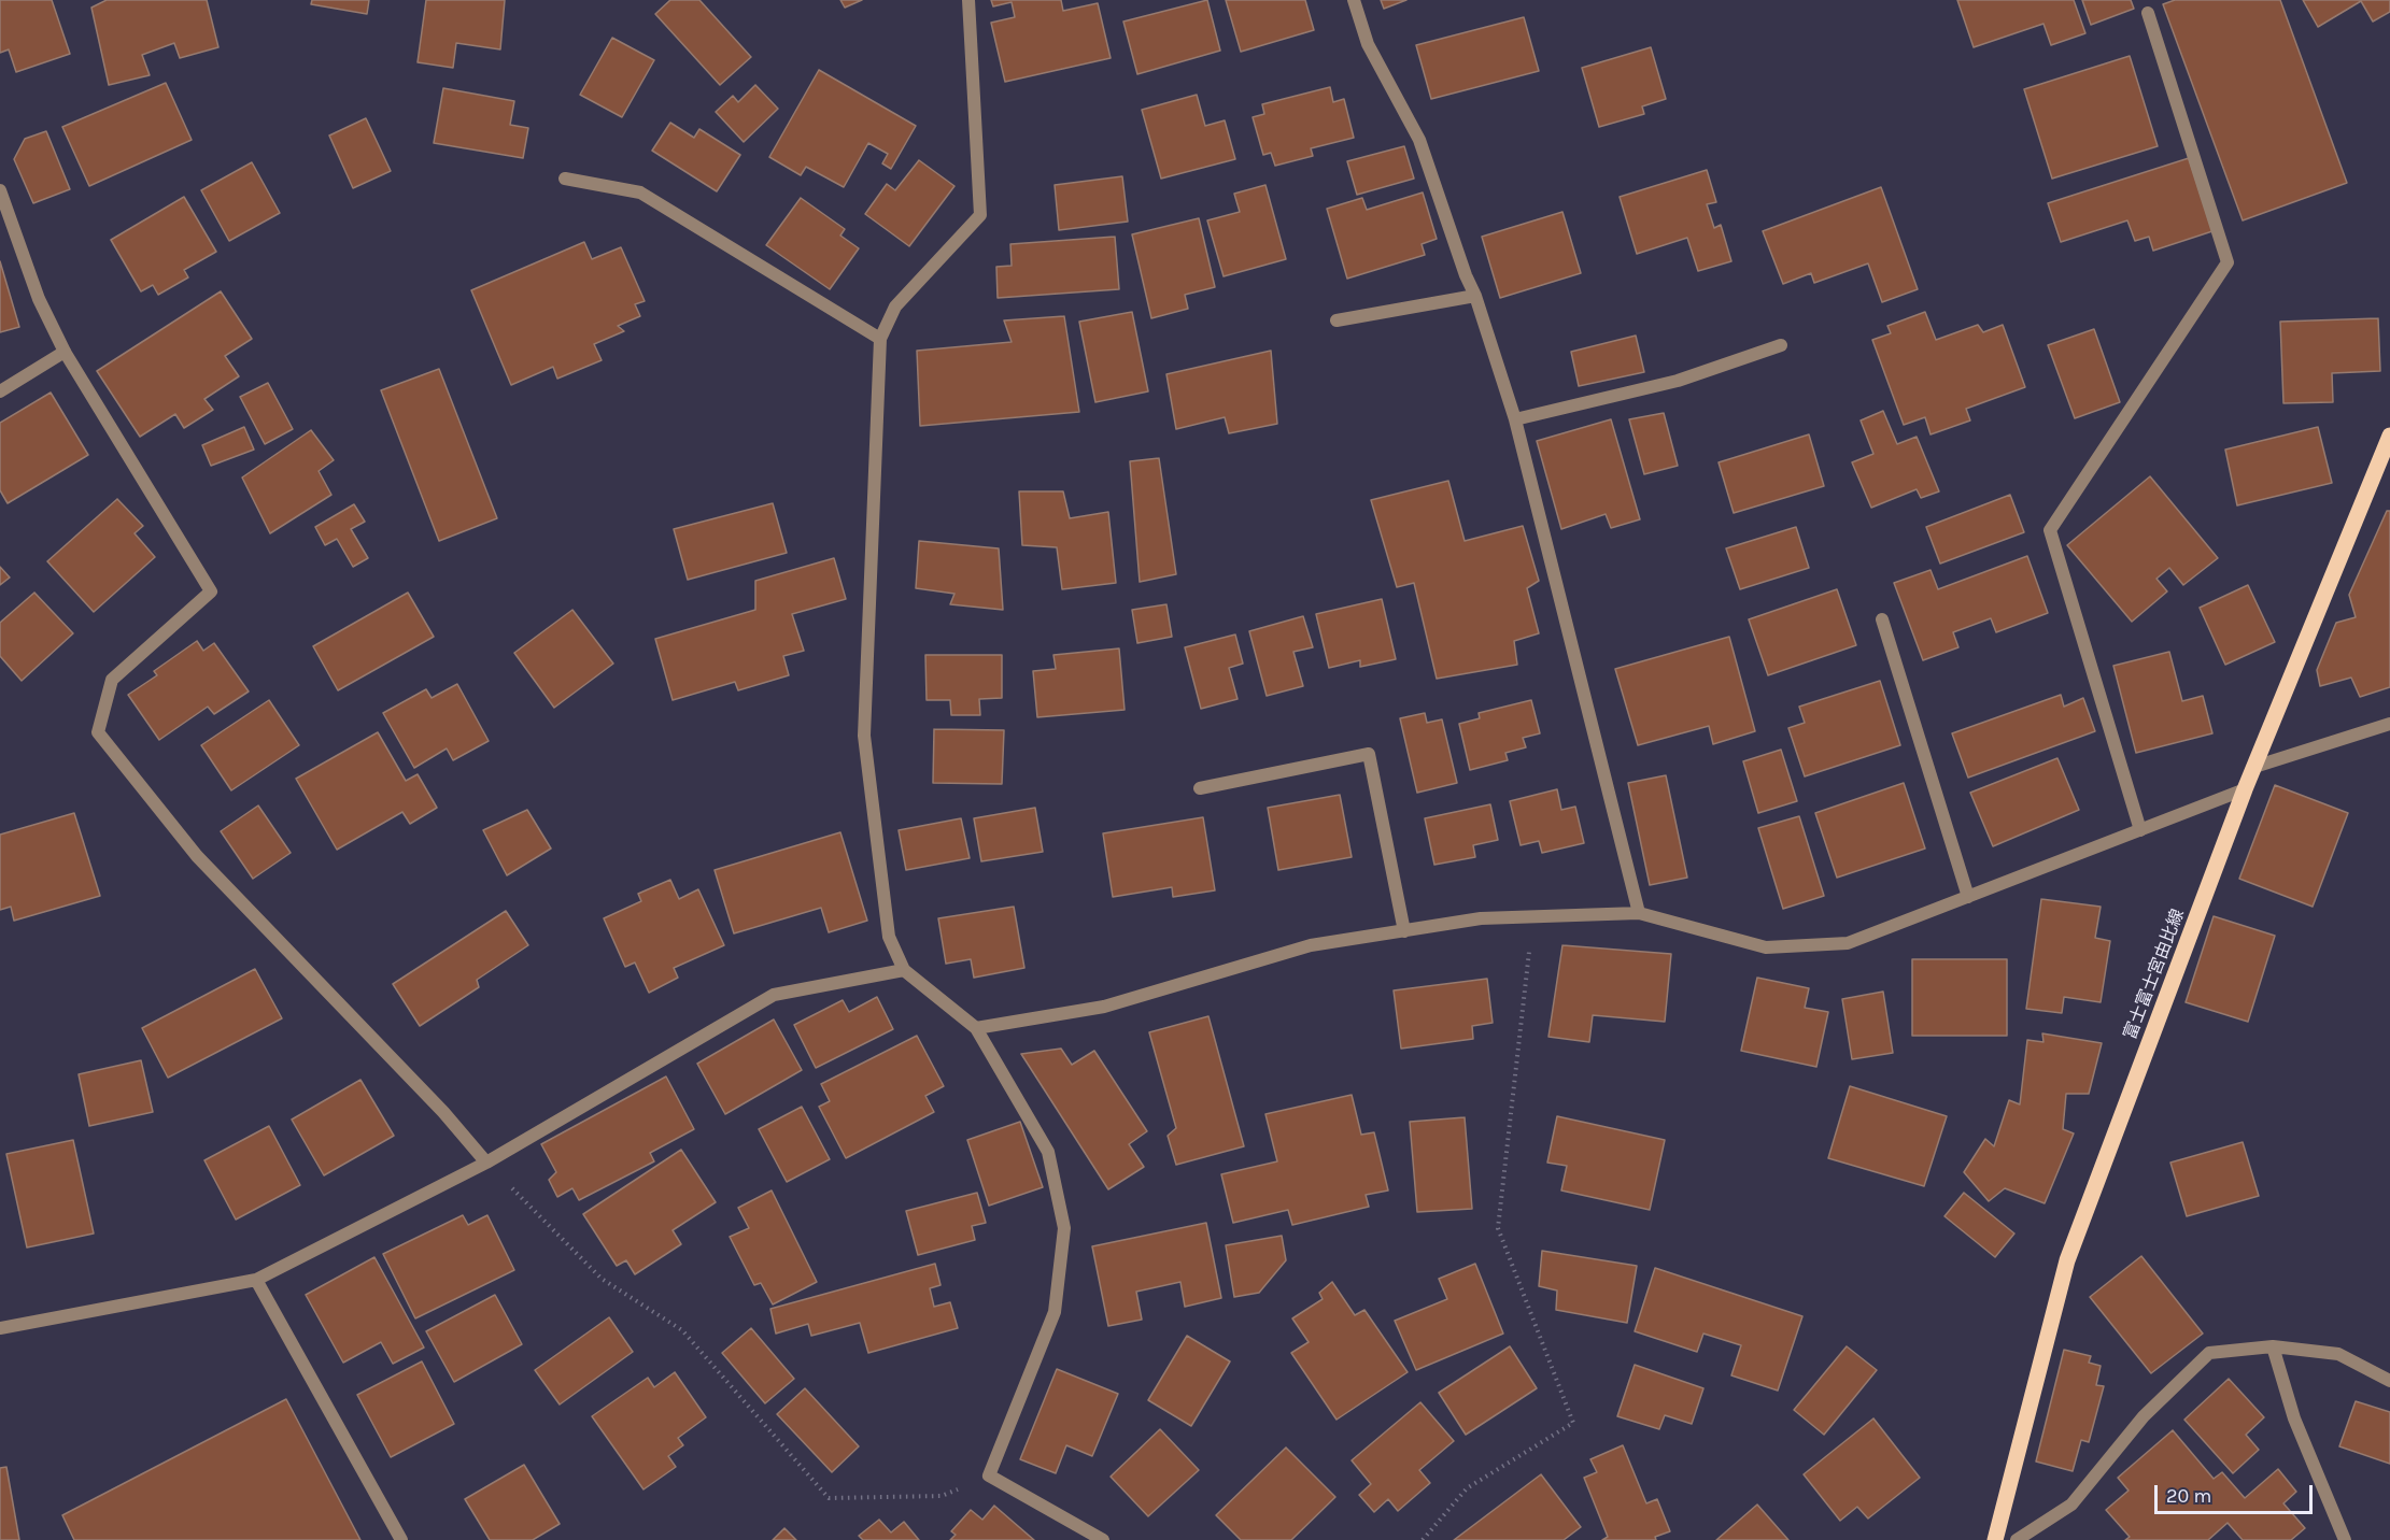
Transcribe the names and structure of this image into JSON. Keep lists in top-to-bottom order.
{
  "streets": {
    "main road": ["富士富士宮由比線"]
  },
  "scale_bar": "20 m"
}
